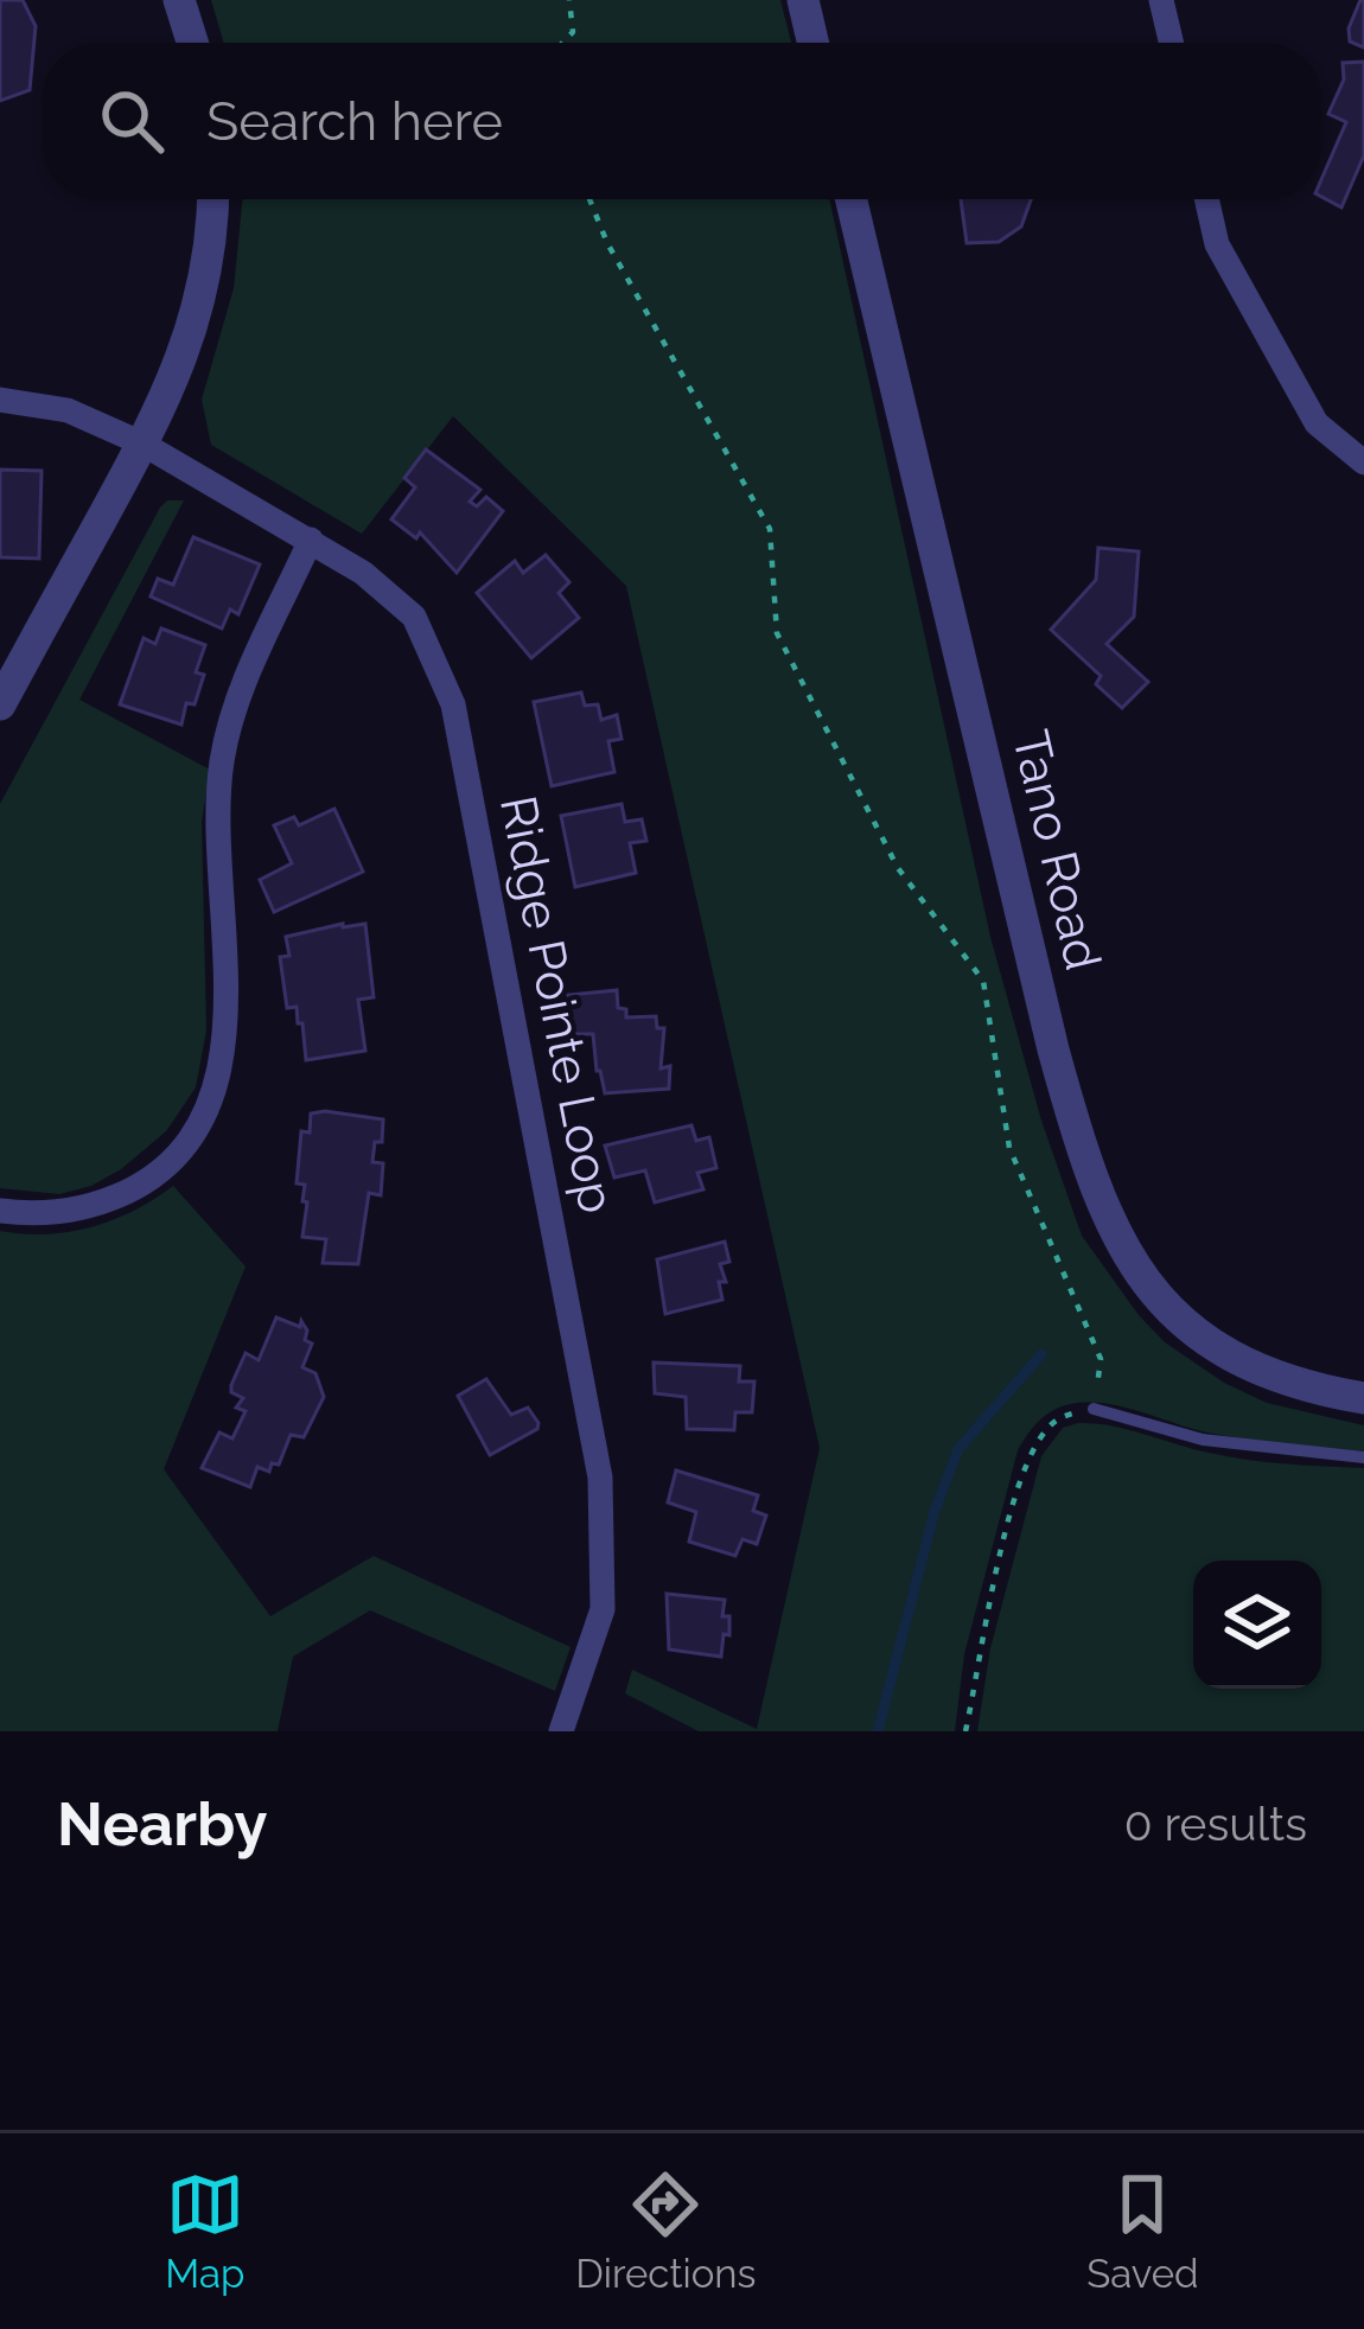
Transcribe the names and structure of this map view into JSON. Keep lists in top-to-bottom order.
{
  "streets": {
    "street": ["Tano Road", "Ridge Pointe Loop"]
  },
  "page": {
    "search": "Search here",
    "heading": ["Nearby", "0 results"],
    "nav": ["Map", "Directions", "Saved"]
  }
}
